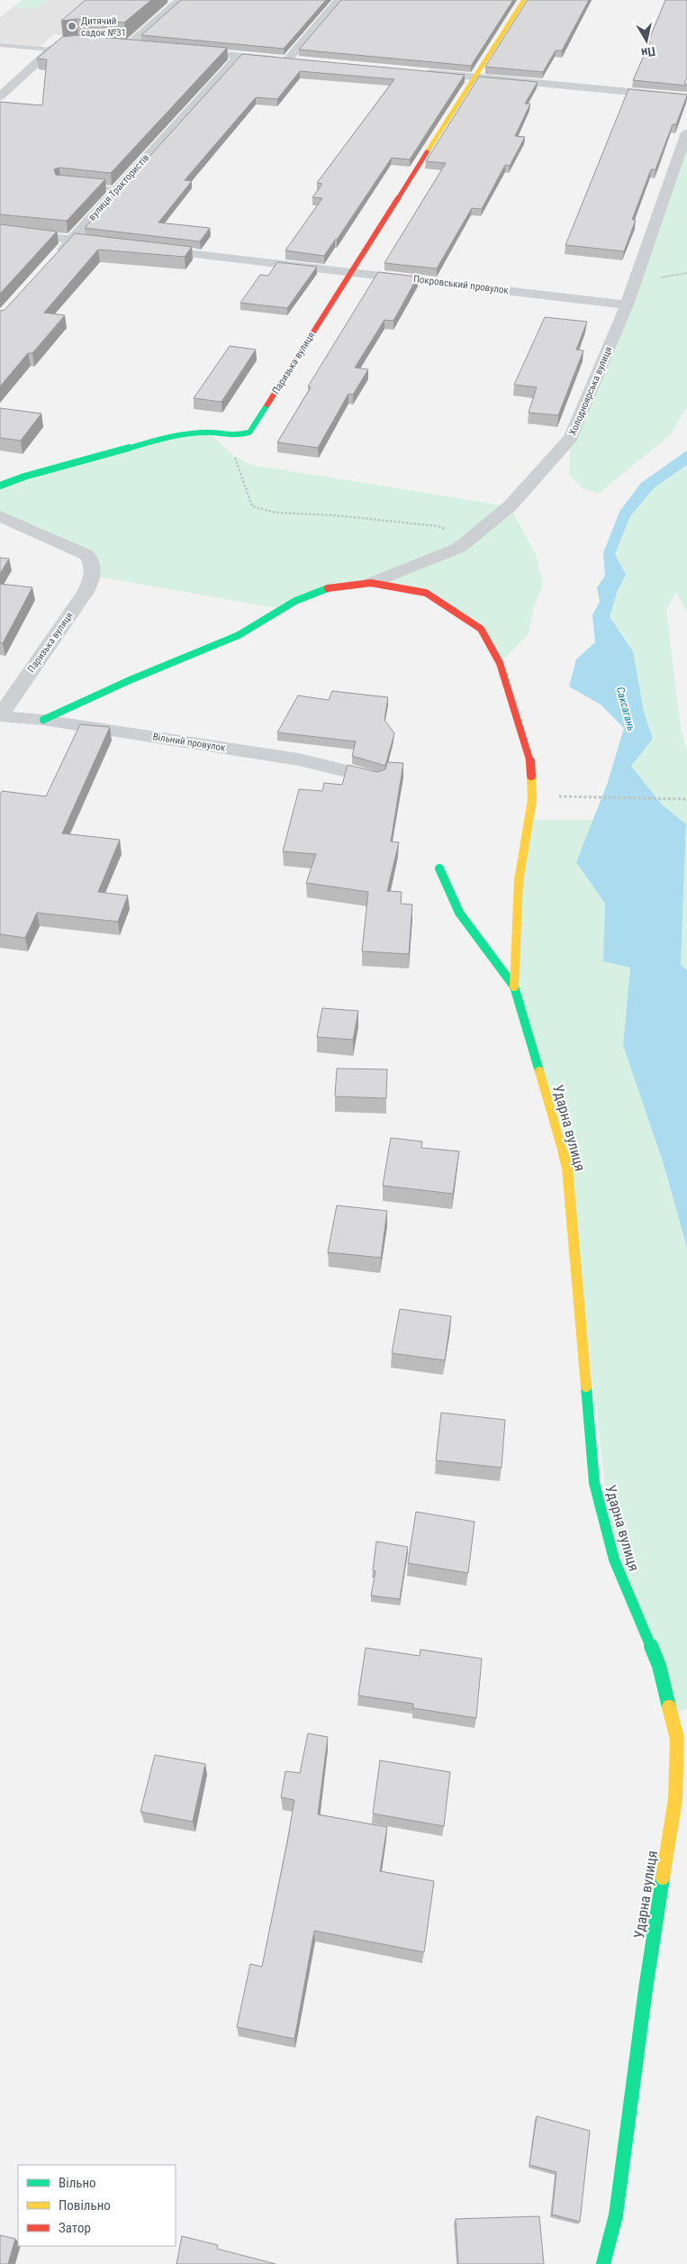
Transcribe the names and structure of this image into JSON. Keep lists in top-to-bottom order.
{
  "streets": {
    "street": [
      "вулиця Трактористів",
      "Покровський провулок",
      "Паризька вулиця",
      "Холодноярська вулиця",
      "Вільний провулок",
      "Ударна вулиця"
    ]
  },
  "crossings": [
    ["Покровський провулок", "Паризька вулиця"],
    ["Покровський провулок", "Холодноярська вулиця"],
    ["Паризька вулиця", "Вільний провулок"]
  ],
  "water": ["Саксагань"],
  "places": ["Дитячий садок №31"],
  "legend": ["Вільно", "Повільно", "Затор"],
  "north": "bottom"
}
